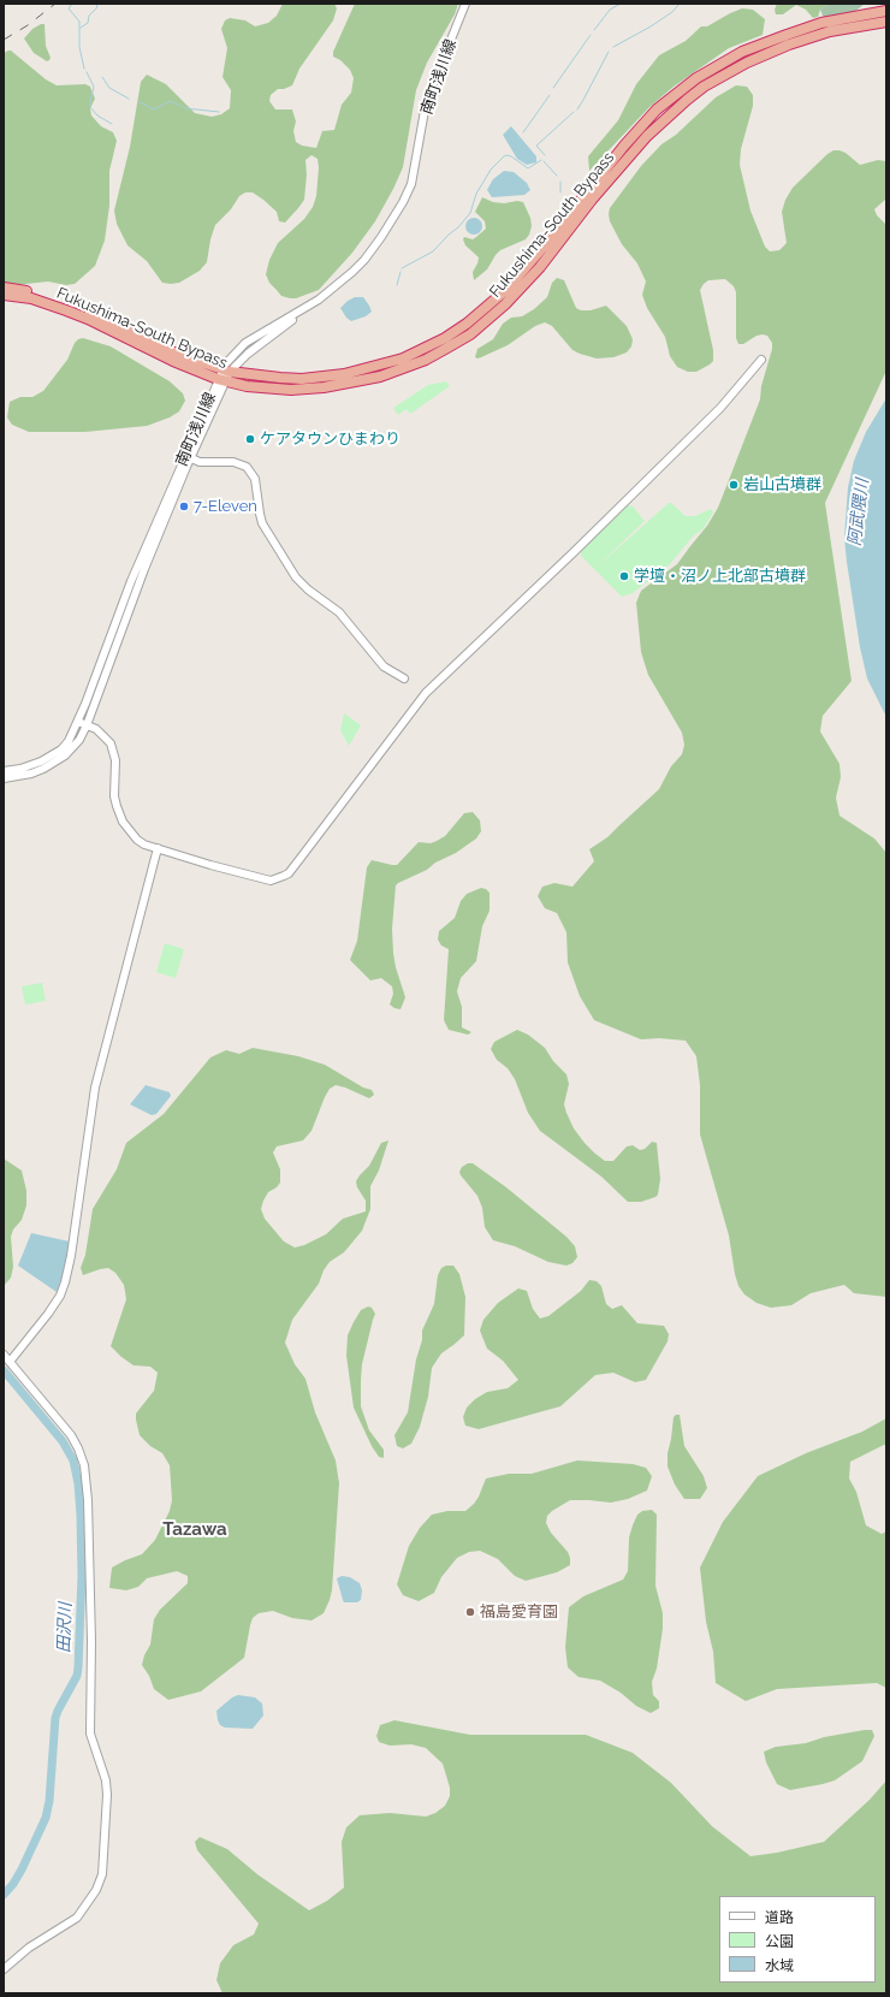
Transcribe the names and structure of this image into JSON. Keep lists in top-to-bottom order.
{
  "streets": {
    "highway": ["Fukushima-South Bypass"],
    "street": ["南町浅川線"]
  },
  "crossings": [
    ["南町浅川線", "Fukushima-South Bypass"]
  ],
  "districts": ["Tazawa"],
  "water": ["阿武隈川", "田沢川"],
  "places": [
    "ケアタウンひまわり",
    "岩山古墳群",
    "7-Eleven",
    "学壇・沼ノ上北部古墳群",
    "福島愛育園"
  ],
  "legend": ["道路", "公園", "水域"]
}
